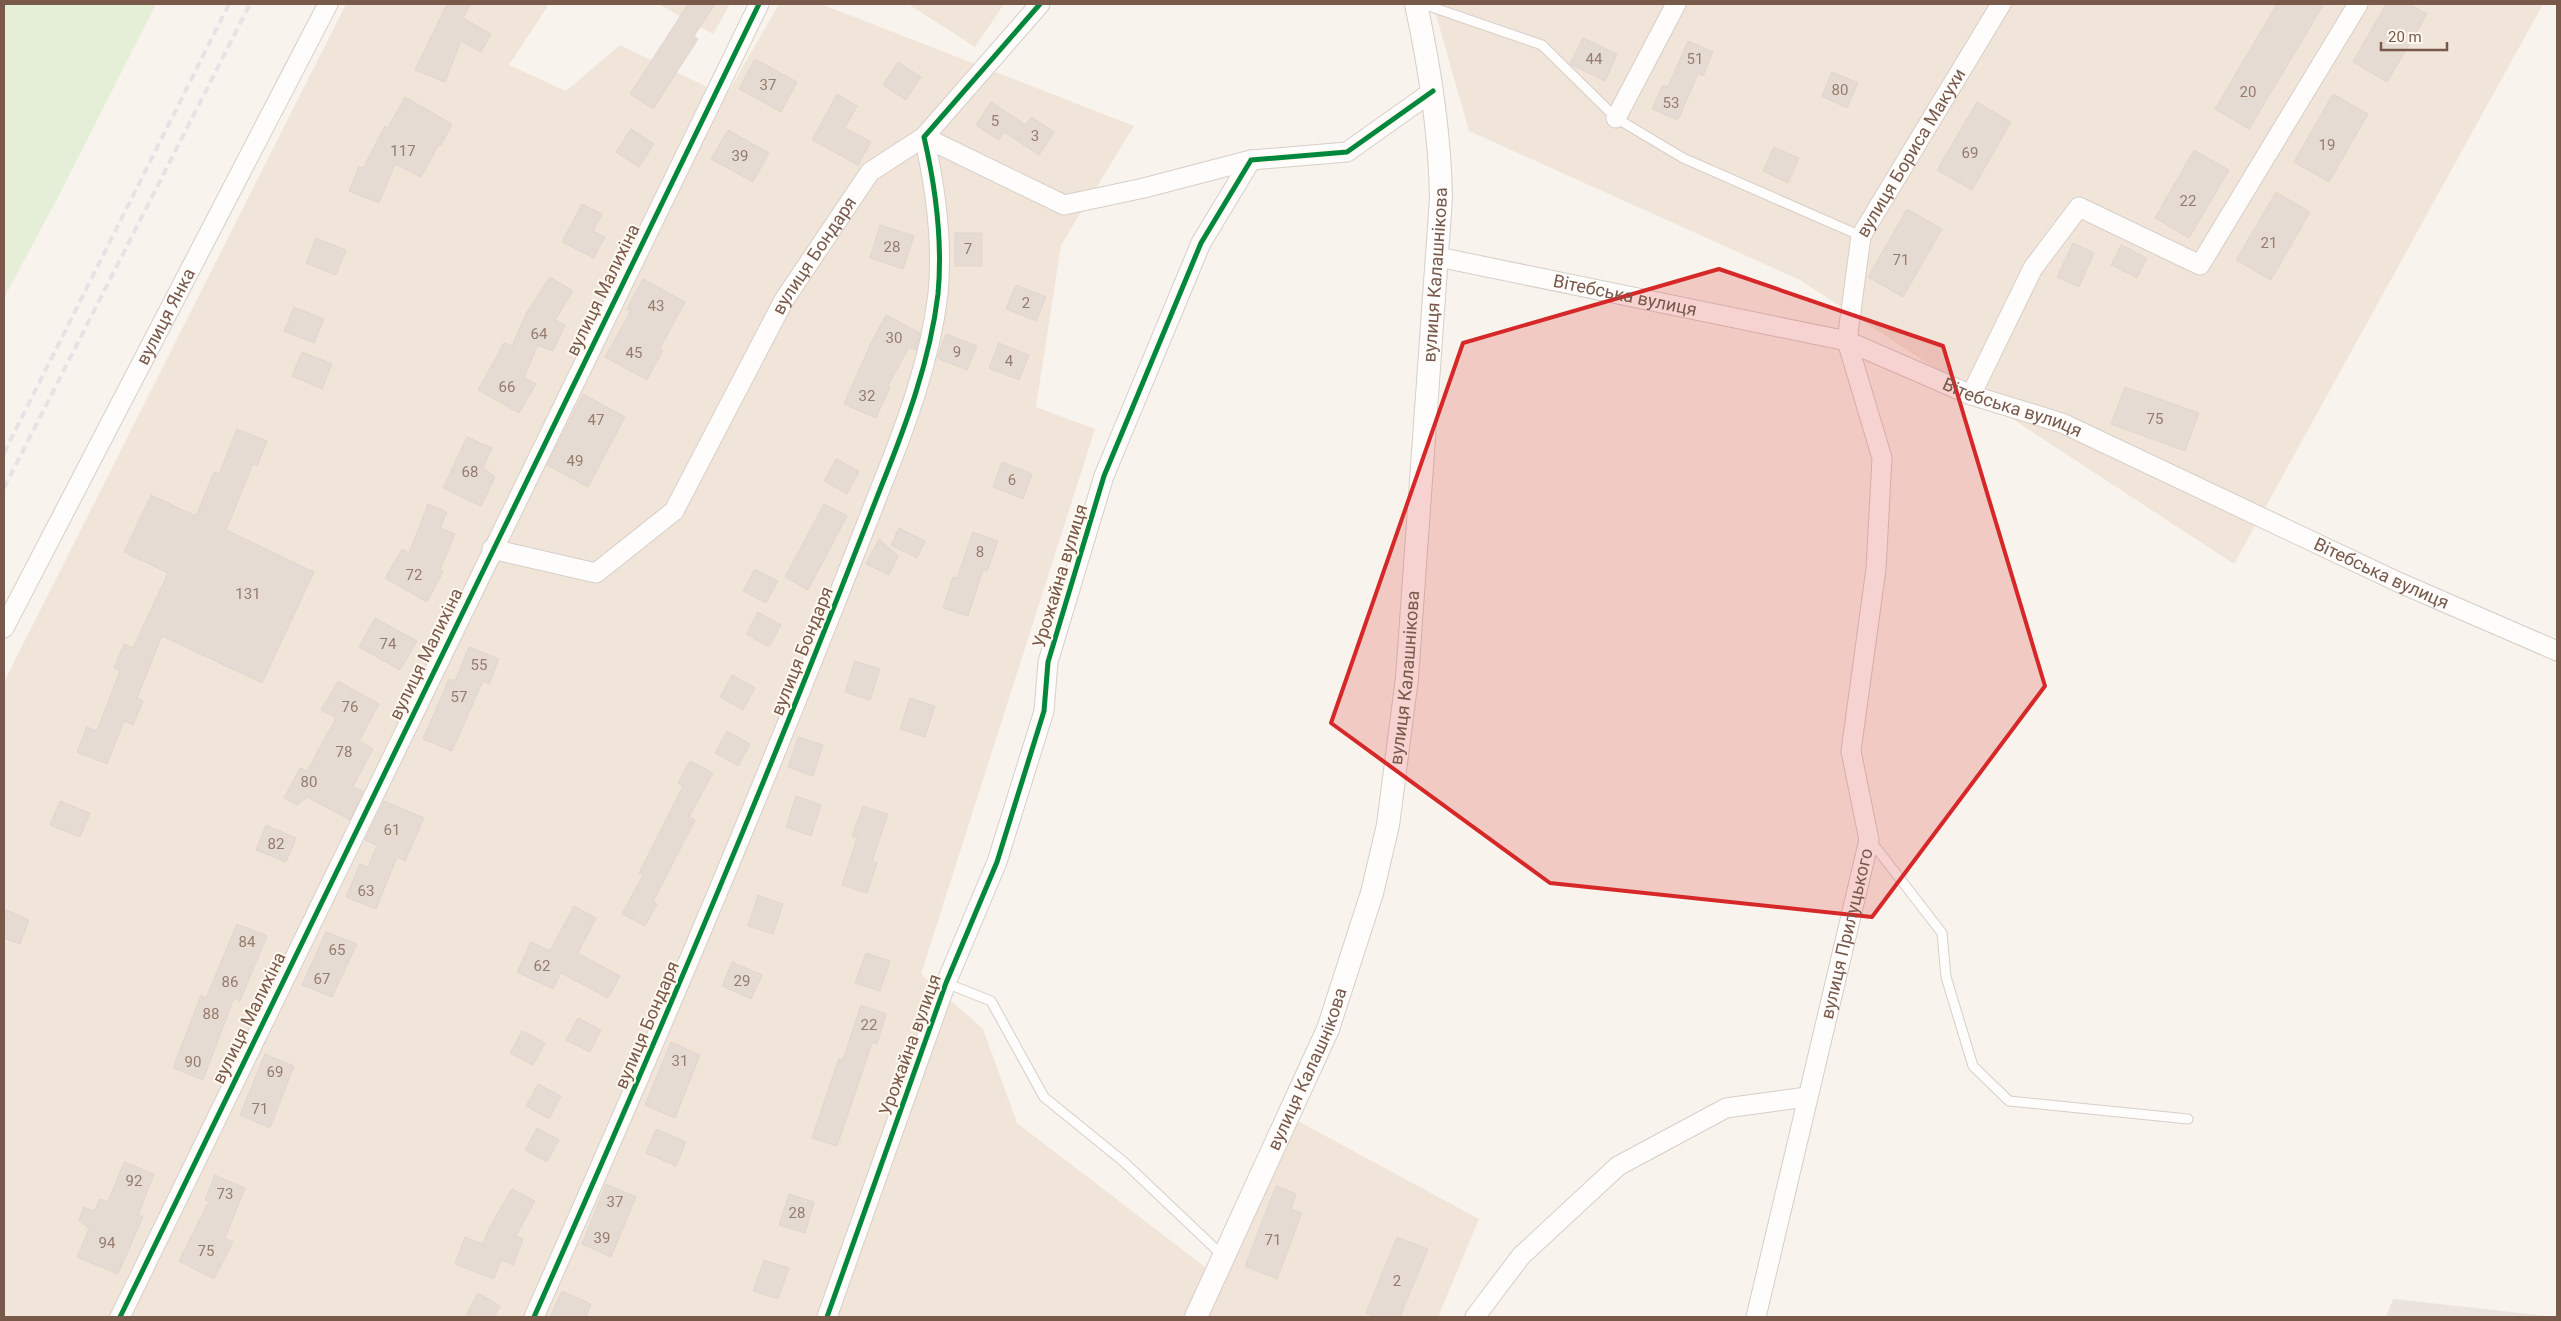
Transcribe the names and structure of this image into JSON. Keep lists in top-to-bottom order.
{
  "streets": {
    "street": [
      "вулиця Бориса Макухи",
      "вулиця Бондаря",
      "вулиця Калашнікова",
      "вулиця Малихіна",
      "Вітебська вулиця",
      "вулиця Янка",
      "Урожайна вулиця",
      "вулиця Прилуцького"
    ]
  },
  "crossings": [
    ["вулиця Бориса Макухи", "Вітебська вулиця"],
    ["вулиця Бориса Макухи", "вулиця Прилуцького"],
    ["вулиця Бондаря", "вулиця Малихіна"],
    ["вулиця Калашнікова", "Вітебська вулиця"],
    ["Вітебська вулиця", "вулиця Прилуцького"]
  ],
  "house_numbers": [
    "44",
    "51",
    "37",
    "80",
    "20",
    "53",
    "5",
    "3",
    "19",
    "117",
    "69",
    "39",
    "22",
    "21",
    "28",
    "7",
    "71",
    "2",
    "43",
    "64",
    "30",
    "9",
    "45",
    "4",
    "66",
    "32",
    "75",
    "47",
    "49",
    "68",
    "6",
    "8",
    "72",
    "131",
    "74",
    "55",
    "57",
    "76",
    "78",
    "80",
    "61",
    "82",
    "63",
    "84",
    "65",
    "62",
    "67",
    "29",
    "86",
    "88",
    "22",
    "31",
    "90",
    "69",
    "71",
    "92",
    "73",
    "37",
    "28",
    "39",
    "71",
    "94",
    "75",
    "2"
  ],
  "scale_bar": "20 m"
}
